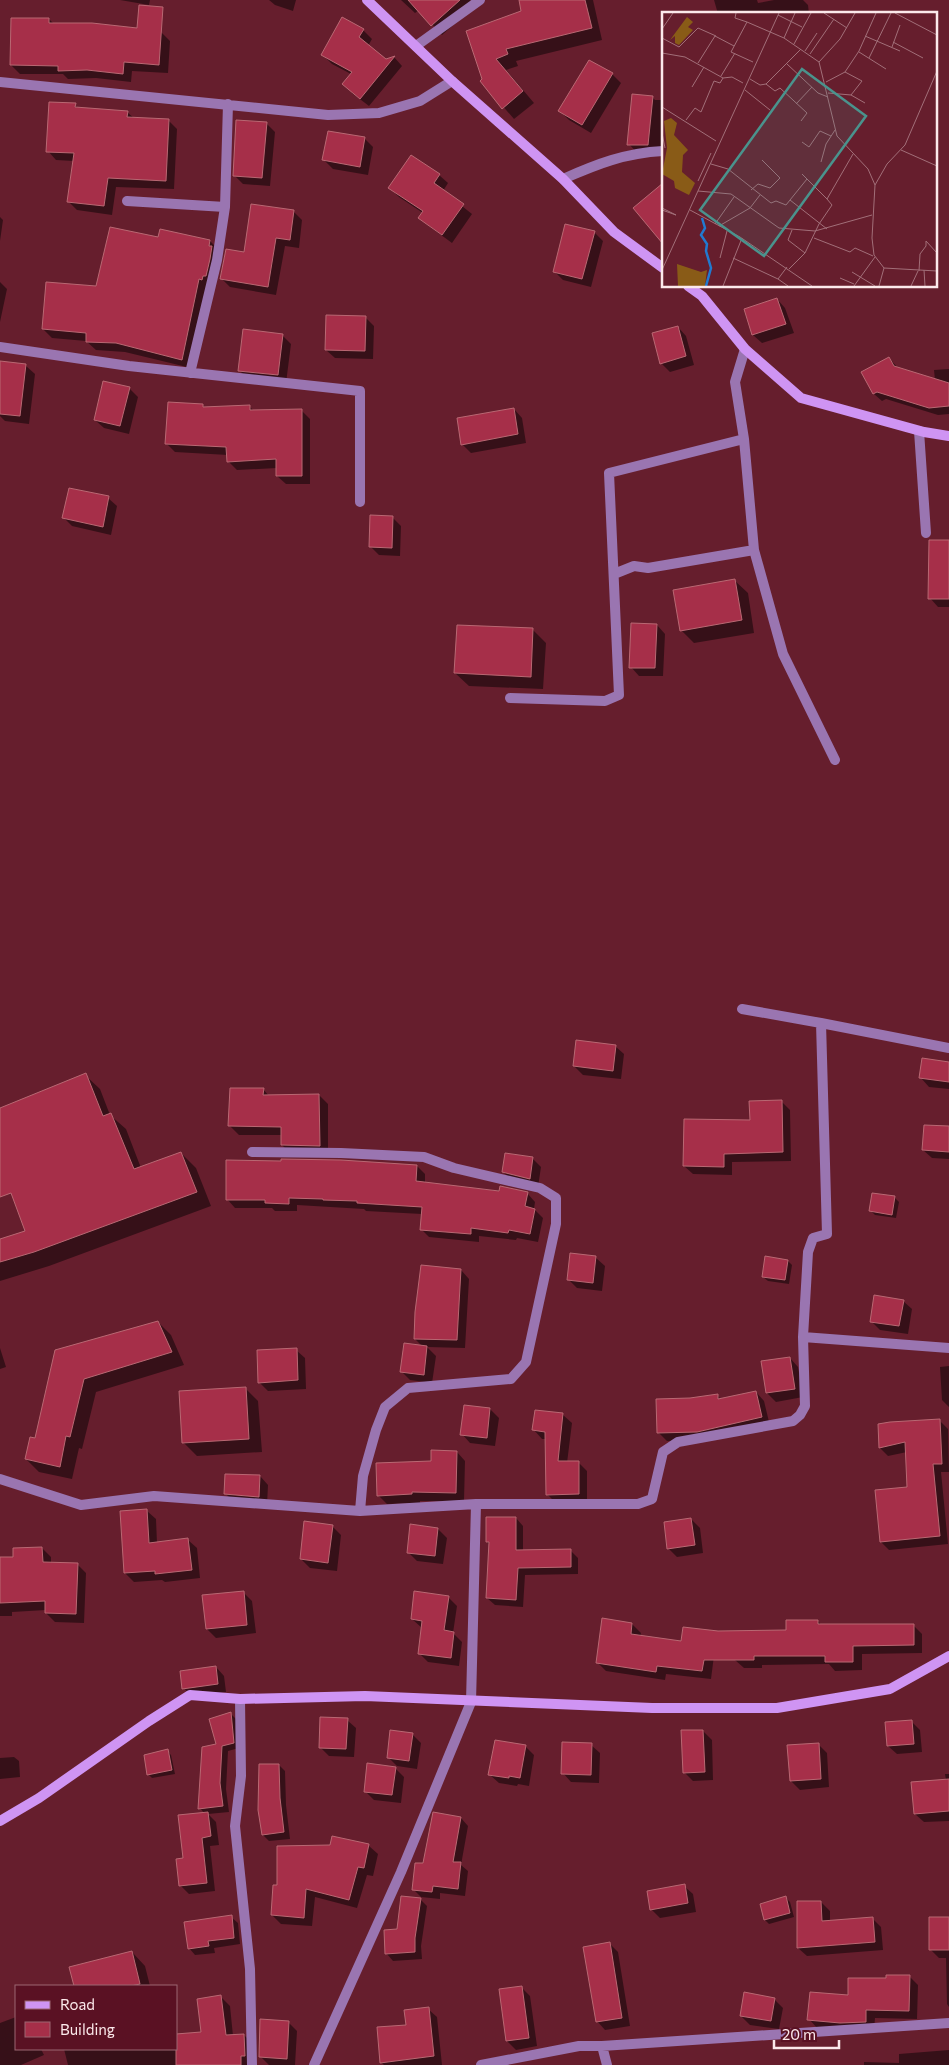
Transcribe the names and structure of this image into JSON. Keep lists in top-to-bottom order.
{
  "legend": ["Road", "Building"],
  "scale_bar": "20 m"
}
